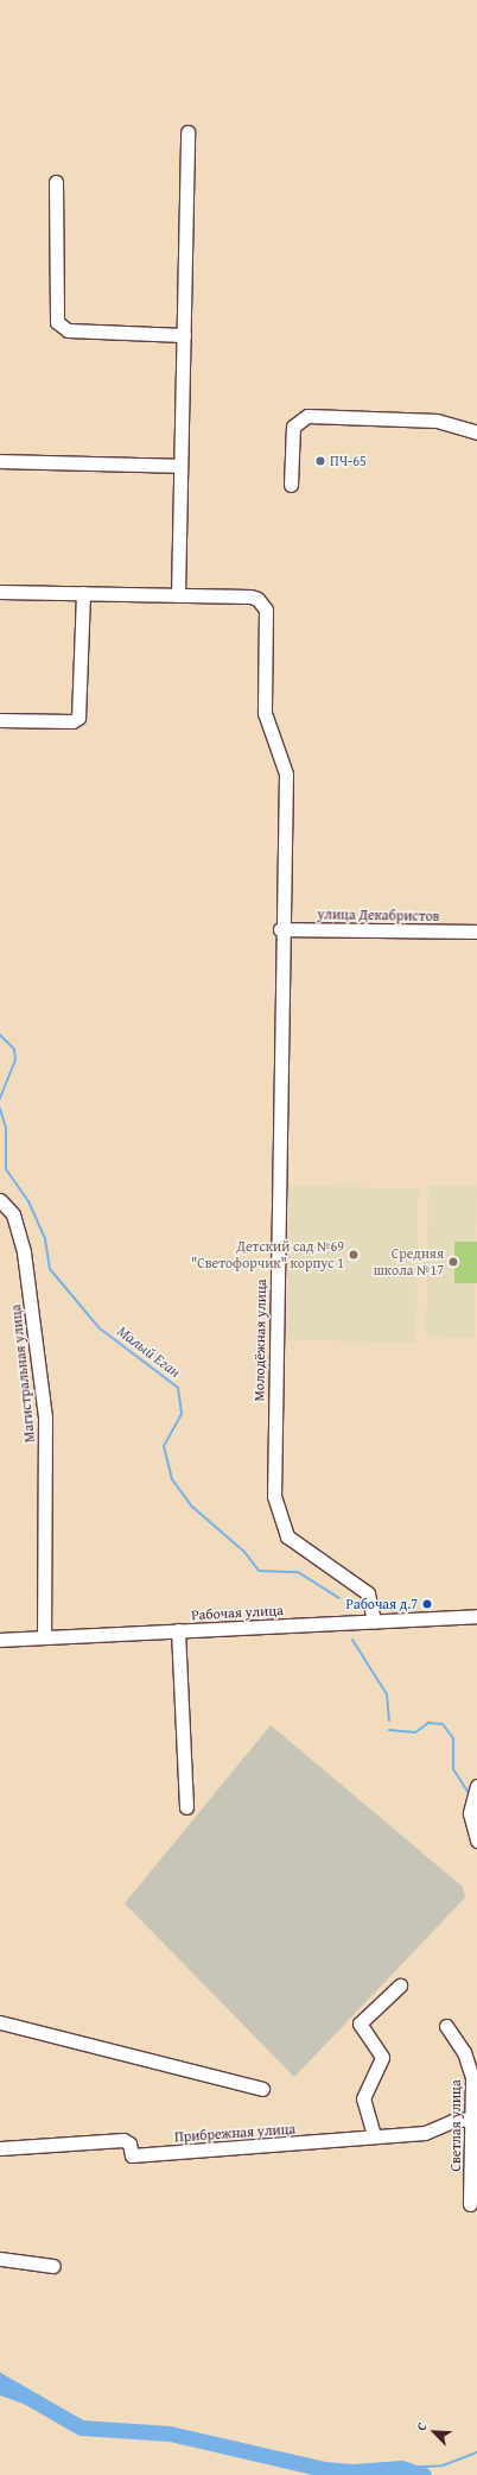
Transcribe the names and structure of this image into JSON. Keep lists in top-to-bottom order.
{
  "streets": {
    "street": [
      "улица Декабристов",
      "Молодёжная улица",
      "Магистральная улица",
      "Рабочая улица",
      "Светлая улица",
      "Прибрежная улица"
    ]
  },
  "crossings": [
    ["улица Декабристов", "Молодёжная улица"],
    ["Молодёжная улица", "Рабочая улица"],
    ["Магистральная улица", "Рабочая улица"],
    ["Светлая улица", "Прибрежная улица"]
  ],
  "water": ["Малый Еган"],
  "places": [
    "ПЧ-65",
    "Детский сад №69 \"Светофорчик\" корпус 1",
    "Средняя школа №17",
    "Рабочая д.7"
  ],
  "north": "top left"
}
